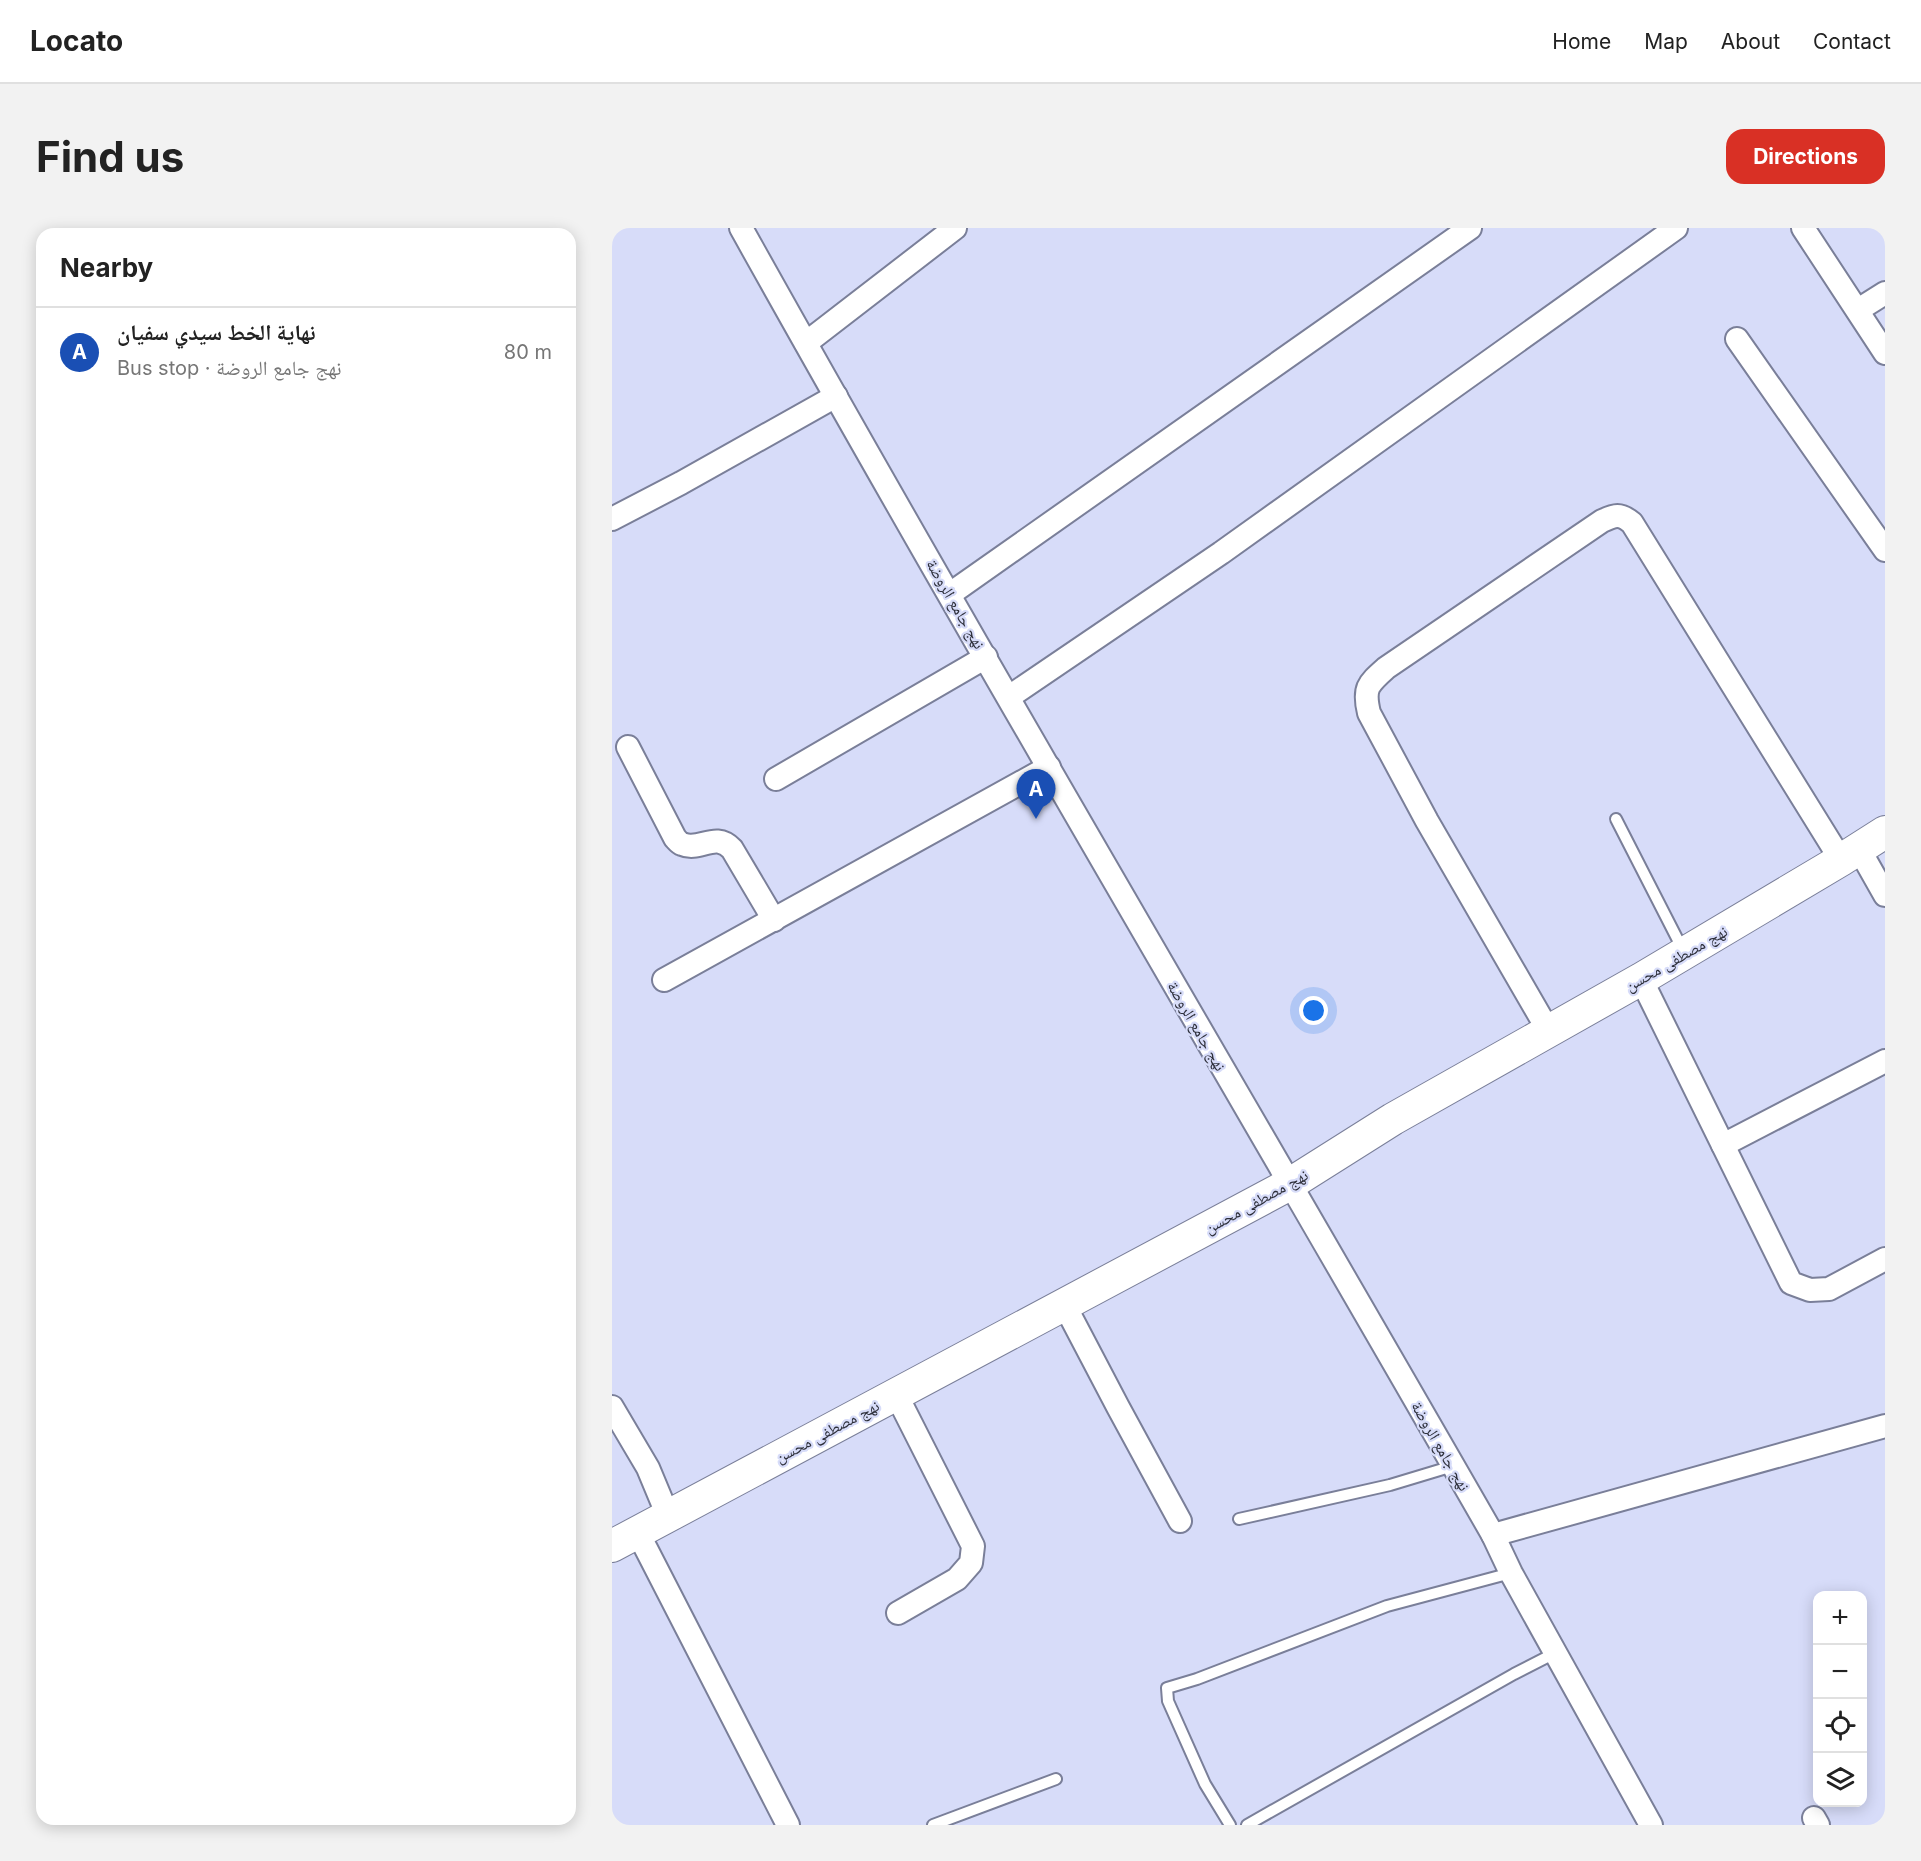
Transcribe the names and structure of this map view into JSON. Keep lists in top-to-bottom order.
{
  "streets": {
    "main road": ["نهج مصطفى محسن"],
    "street": ["نهج جامع الروضة"]
  },
  "crossings": [
    ["نهج جامع الروضة", "نهج مصطفى محسن"]
  ],
  "page": {
    "header": "Locato",
    "nav": [
      "Home",
      "Map",
      "About",
      "Contact"
    ],
    "buttons": "Directions",
    "title": "Find us",
    "heading": "Nearby",
    "list": [
      {
        "mark": "A",
        "name": "نهاية الخط سيدي سفيان",
        "note": "Bus stop · نهج جامع الروضة",
        "value": "80 m"
      }
    ],
    "pins": "A",
    "map_buttons": ["+", "−"]
  }
}
